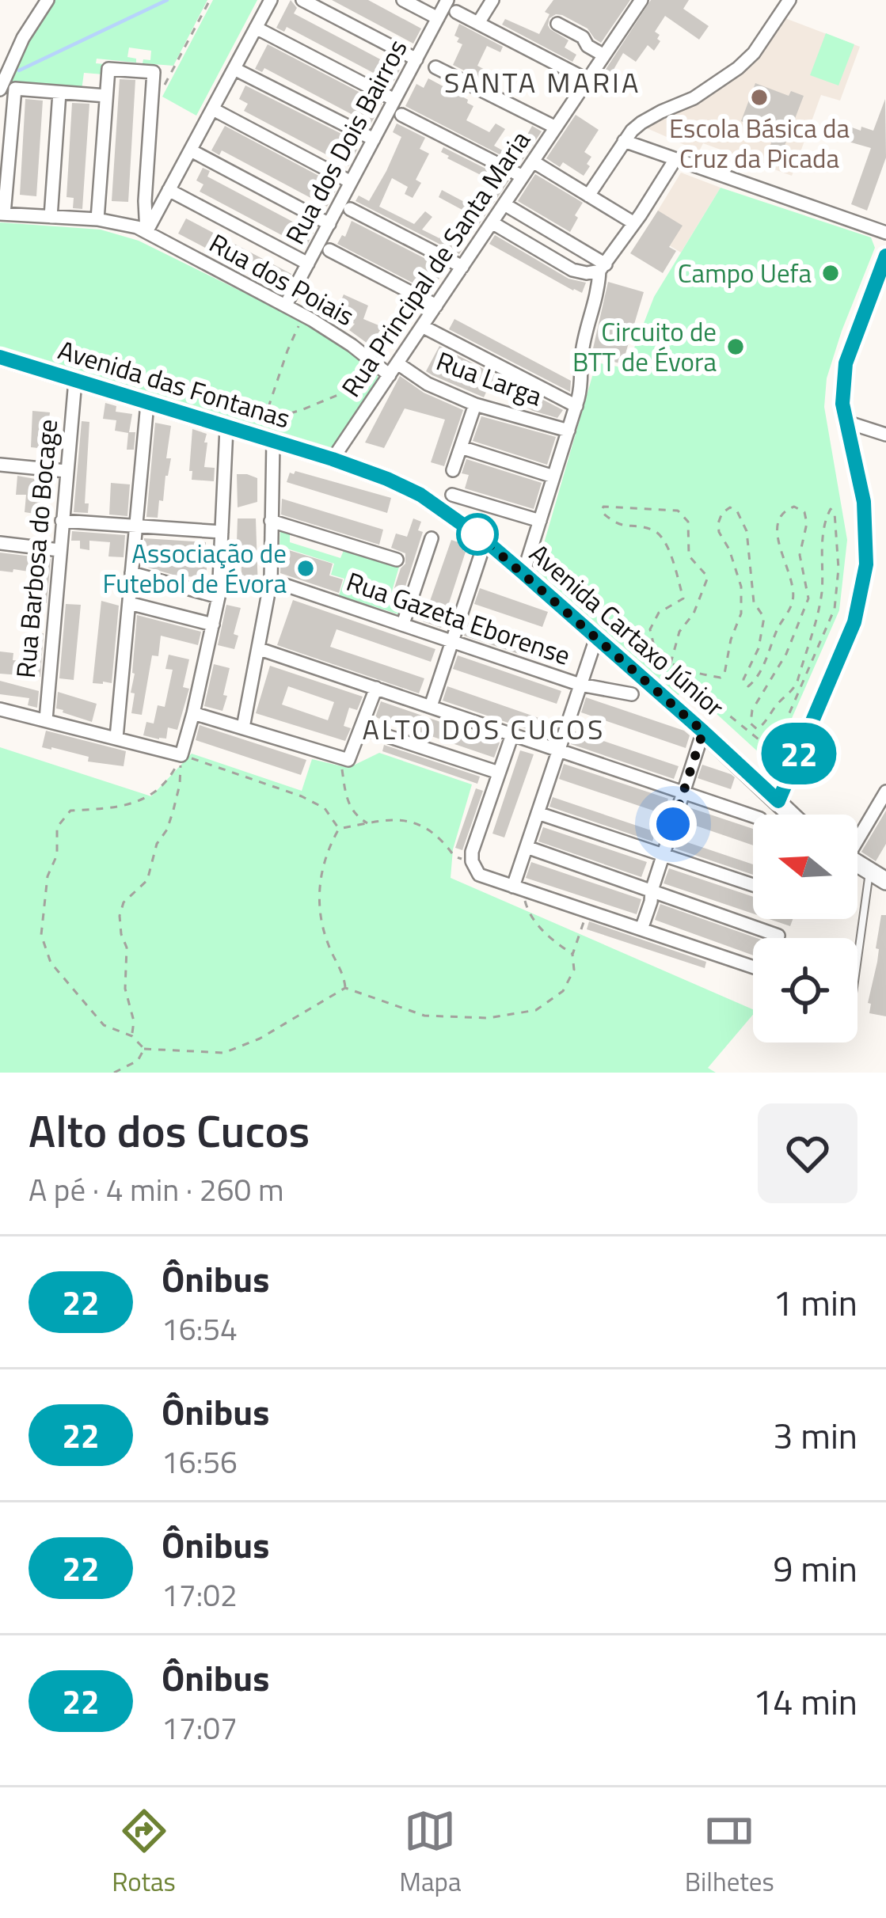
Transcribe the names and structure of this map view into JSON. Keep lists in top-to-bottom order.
{
  "streets": {
    "street": [
      "Rua dos Dois Bairros",
      "Rua Principal de Santa Maria",
      "Rua dos Poiais",
      "Rua Larga",
      "Avenida das Fontanas",
      "Rua Barbosa do Bocage",
      "Rua Gazeta Eborense",
      "Avenida Cartaxo Júnior"
    ]
  },
  "crossings": [
    ["Rua dos Dois Bairros", "Rua dos Poiais"],
    ["Rua Principal de Santa Maria", "Rua dos Poiais"],
    ["Rua Principal de Santa Maria", "Rua Larga"],
    ["Rua Principal de Santa Maria", "Avenida das Fontanas"],
    ["Rua Principal de Santa Maria", "Avenida Cartaxo Júnior"],
    ["Avenida das Fontanas", "Rua Barbosa do Bocage"],
    ["Avenida das Fontanas", "Avenida Cartaxo Júnior"]
  ],
  "districts": ["SANTA MARIA", "ALTO DOS CUCOS"],
  "places": [
    "Escola Básica da Cruz da Picada",
    "Campo Uefa",
    "Circuito de BTT de Évora",
    "Associação de Futebol de Évora"
  ],
  "lines": ["bus line 22"],
  "north": "left",
  "page": {
    "on_map": "22",
    "heading": ["Alto dos Cucos", "A pé · 4 min · 260 m"],
    "list": [
      {
        "mark": "22",
        "name": "Ônibus",
        "note": "16:54",
        "value": "1 min"
      },
      {
        "mark": "22",
        "name": "Ônibus",
        "note": "16:56",
        "value": "3 min"
      },
      {
        "mark": "22",
        "name": "Ônibus",
        "note": "17:02",
        "value": "9 min"
      },
      {
        "mark": "22",
        "name": "Ônibus",
        "note": "17:07",
        "value": "14 min"
      }
    ],
    "tabs": ["Rotas", "Mapa", "Bilhetes"]
  }
}
